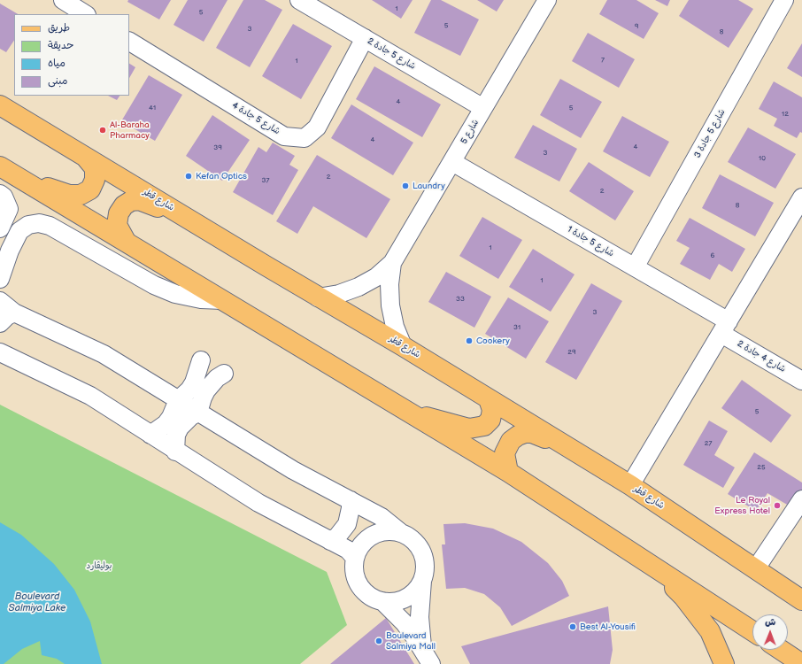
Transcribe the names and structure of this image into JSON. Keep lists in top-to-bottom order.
{
  "streets": {
    "main road": ["شارع قطر"],
    "street": [
      "شارع 5 جادة 2",
      "شارع 5 جادة 4",
      "شارع 5",
      "شارع 5 جادة 3",
      "شارع 5 جادة 1",
      "شارع 4 جادة 2"
    ]
  },
  "crossings": [
    ["شارع 5 جادة 2", "شارع 5 جادة 4"],
    ["شارع 5 جادة 2", "شارع 5"],
    ["شارع 5", "شارع قطر"],
    ["شارع 5", "شارع 5 جادة 1"],
    ["شارع 5 جادة 3", "شارع 5 جادة 1"],
    ["شارع 5 جادة 1", "شارع 4 جادة 2"]
  ],
  "water": ["Boulevard Salmiya Lake"],
  "parks": ["بوليڤارد"],
  "places": [
    "Al-Baraha Pharmacy",
    "Kefan Optics",
    "Laundry",
    "Cookery",
    "Le Royal Express Hotel",
    "Best Al-Yousifi",
    "Boulevard Salmiya Mall"
  ],
  "house_numbers": [
    "1",
    "5",
    "5",
    "9",
    "3",
    "8",
    "7",
    "1",
    "4",
    "41",
    "5",
    "12",
    "4",
    "4",
    "39",
    "3",
    "10",
    "2",
    "37",
    "2",
    "8",
    "1",
    "6",
    "1",
    "33",
    "3",
    "31",
    "29",
    "5",
    "27",
    "25"
  ],
  "legend": [
    "طريق",
    "حديقة",
    "مياه",
    "مبنى"
  ],
  "north": "top"
}
